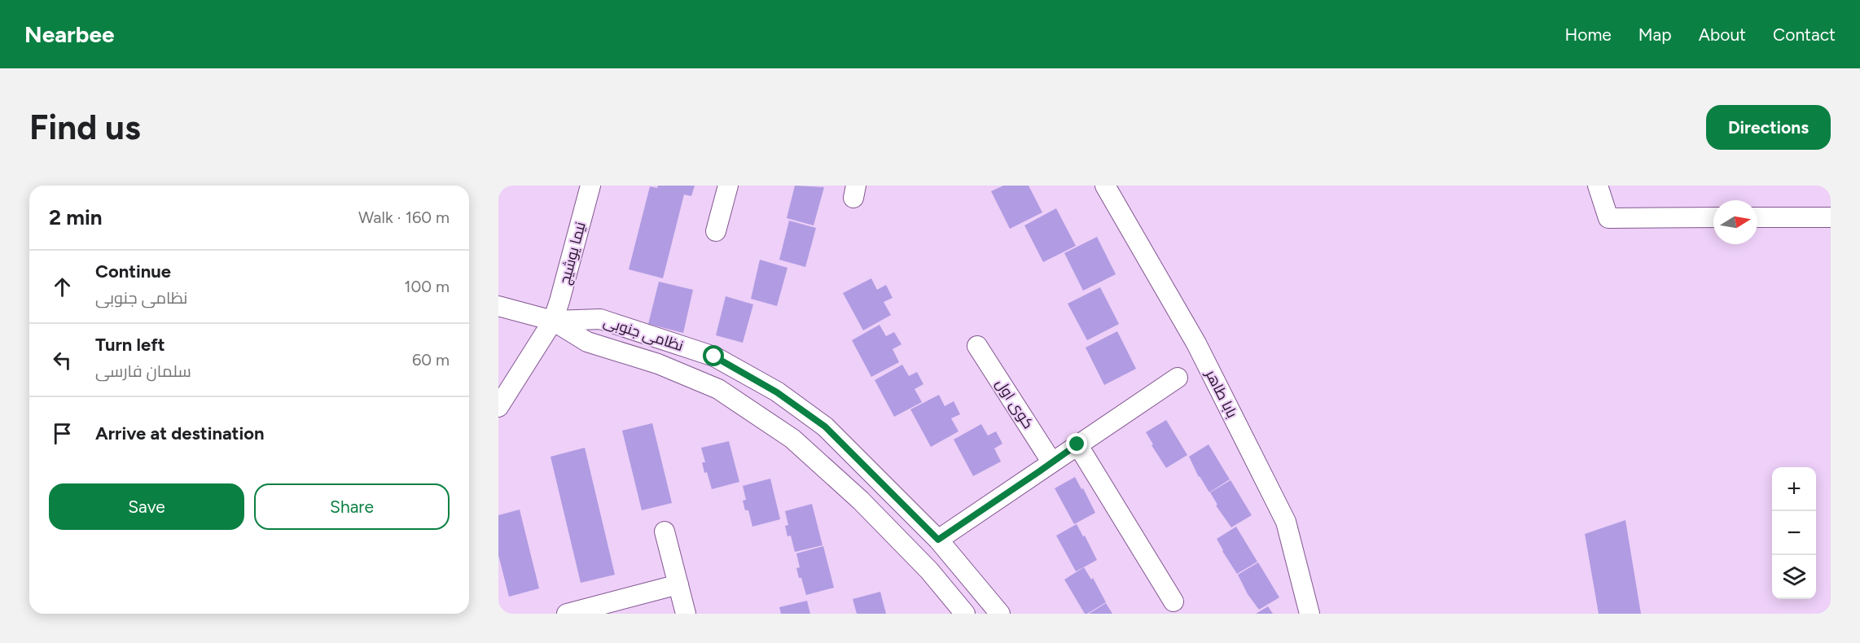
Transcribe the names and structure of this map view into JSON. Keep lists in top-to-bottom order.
{
  "streets": {
    "street": [
      "نیما یوشیج",
      "نظامی جنوبی",
      "بابا طاهر",
      "کوی اول"
    ]
  },
  "crossings": [
    ["نیما یوشیج", "نظامی جنوبی"]
  ],
  "north": "right",
  "page": {
    "header": "Nearbee",
    "nav": [
      "Home",
      "Map",
      "About",
      "Contact"
    ],
    "buttons": [
      "Directions",
      ["Save", "Share"]
    ],
    "title": "Find us",
    "heading": ["2 min", "Walk · 160 m"],
    "list": [
      ["Continue", "نظامی جنوبی", "100 m"],
      ["Turn left", "سلمان فارسی", "60 m"],
      "Arrive at destination"
    ],
    "map_buttons": ["+", "−"]
  }
}
